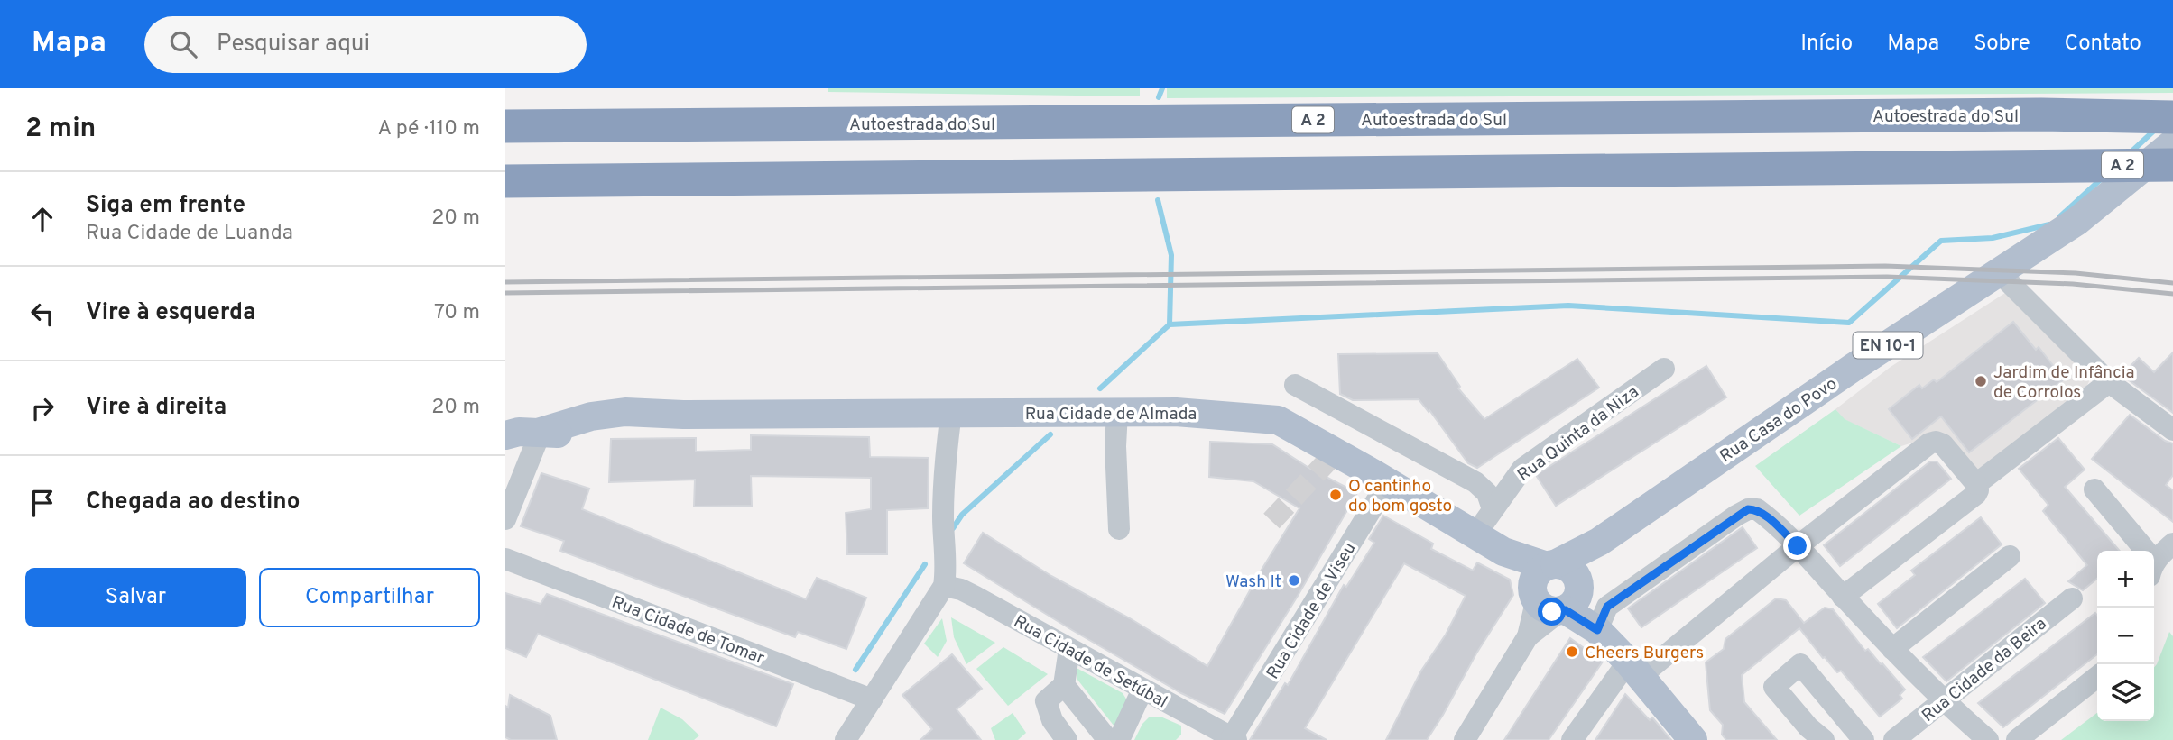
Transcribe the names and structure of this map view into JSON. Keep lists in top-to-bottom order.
{
  "streets": {
    "highway": ["Autoestrada do Sul", "A 2"],
    "main road": ["EN 10-1", "Rua Cidade de Almada", "Rua Casa do Povo"],
    "street": [
      "Rua Quinta da Niza",
      "Rua Cidade de Viseu",
      "Rua Cidade de Tomar",
      "Rua Cidade de Setúbal",
      "Rua Cidade da Beira"
    ]
  },
  "crossings": [
    ["Rua Cidade de Almada", "Rua Casa do Povo"],
    ["Rua Cidade de Almada", "Rua Quinta da Niza"],
    ["Rua Cidade de Almada", "Rua Cidade de Viseu"],
    ["Rua Cidade de Viseu", "Rua Cidade de Setúbal"]
  ],
  "places": [
    "Jardim de Infância de Corroios",
    "O cantinho do bom gosto",
    "Wash It",
    "Cheers Burgers"
  ],
  "page": {
    "header": "Mapa",
    "search": "Pesquisar aqui",
    "nav": [
      "Início",
      "Mapa",
      "Sobre",
      "Contato"
    ],
    "heading": ["2 min", "A pé · 110 m"],
    "list": [
      ["Siga em frente", "Rua Cidade de Luanda", "20 m"],
      ["Vire à esquerda", "70 m"],
      ["Vire à direita", "20 m"],
      "Chegada ao destino"
    ],
    "buttons": ["Salvar", "Compartilhar"],
    "map_buttons": ["+", "−"]
  }
}
